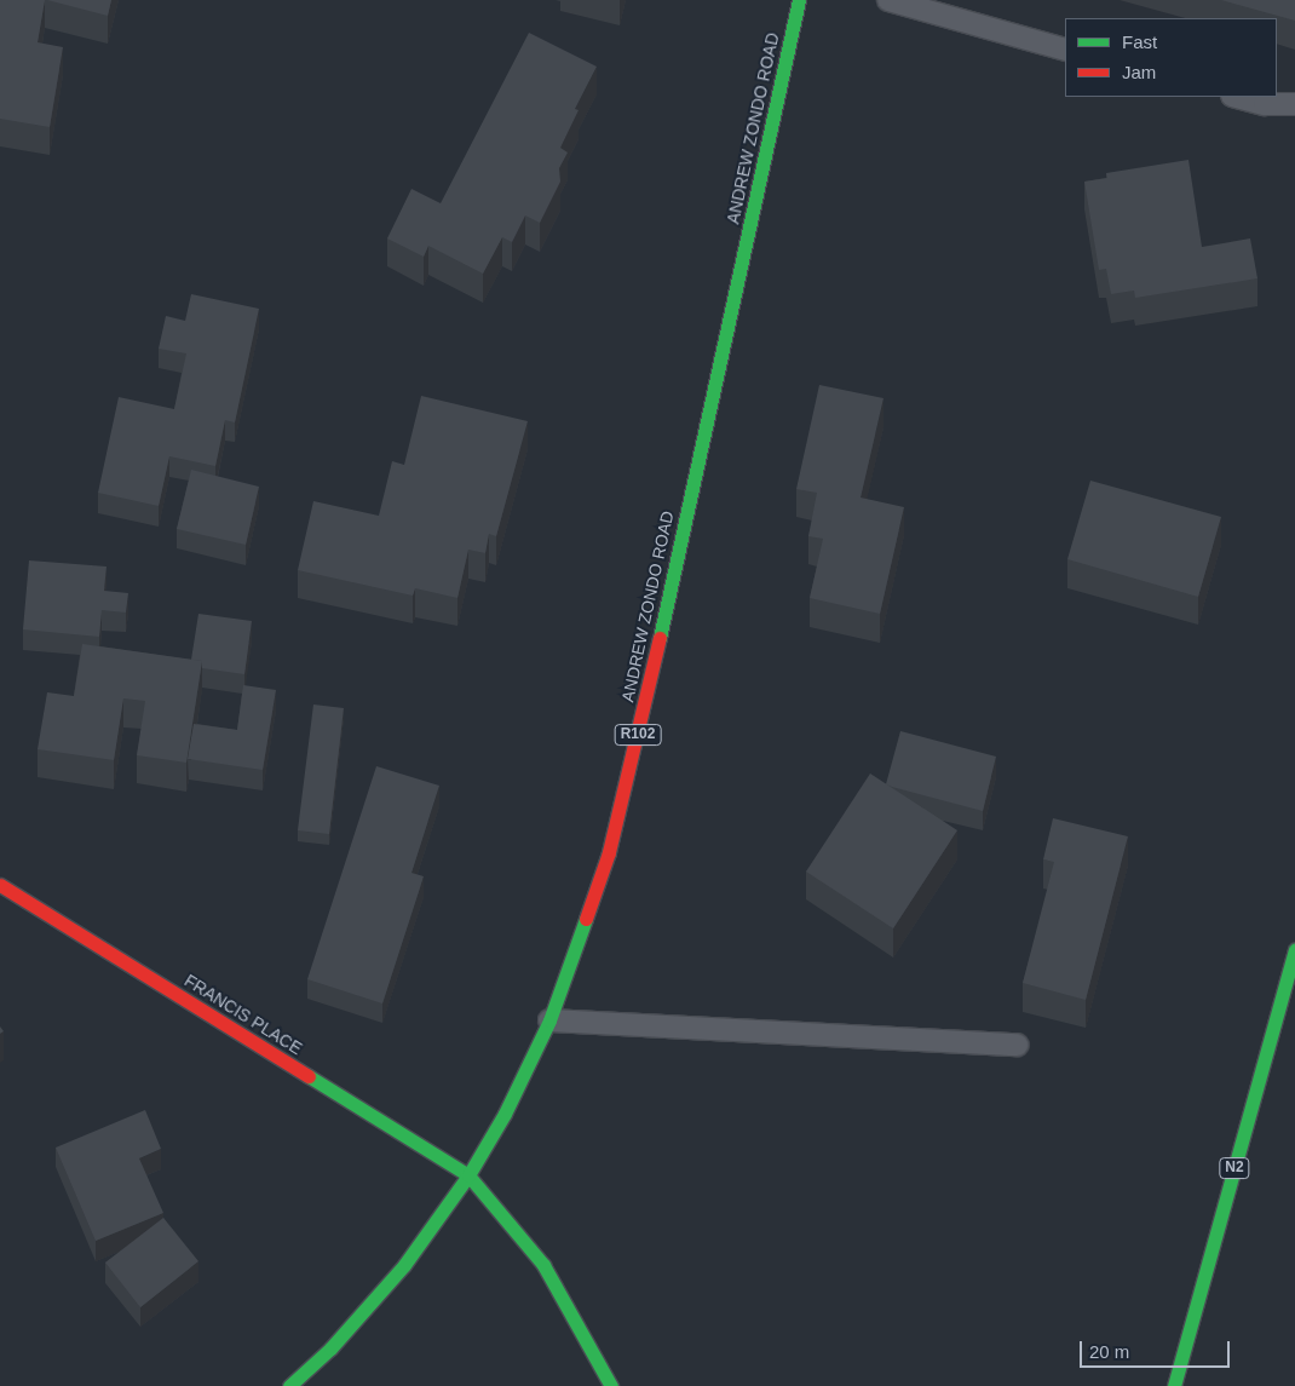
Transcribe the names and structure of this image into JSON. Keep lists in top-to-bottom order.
{
  "streets": {
    "main road": [
      "ANDREW ZONDO ROAD",
      "R102",
      "FRANCIS PLACE",
      "N2"
    ]
  },
  "crossings": [
    ["ANDREW ZONDO ROAD", "FRANCIS PLACE"]
  ],
  "legend": ["Fast", "Jam"],
  "scale_bar": "20 m"
}
